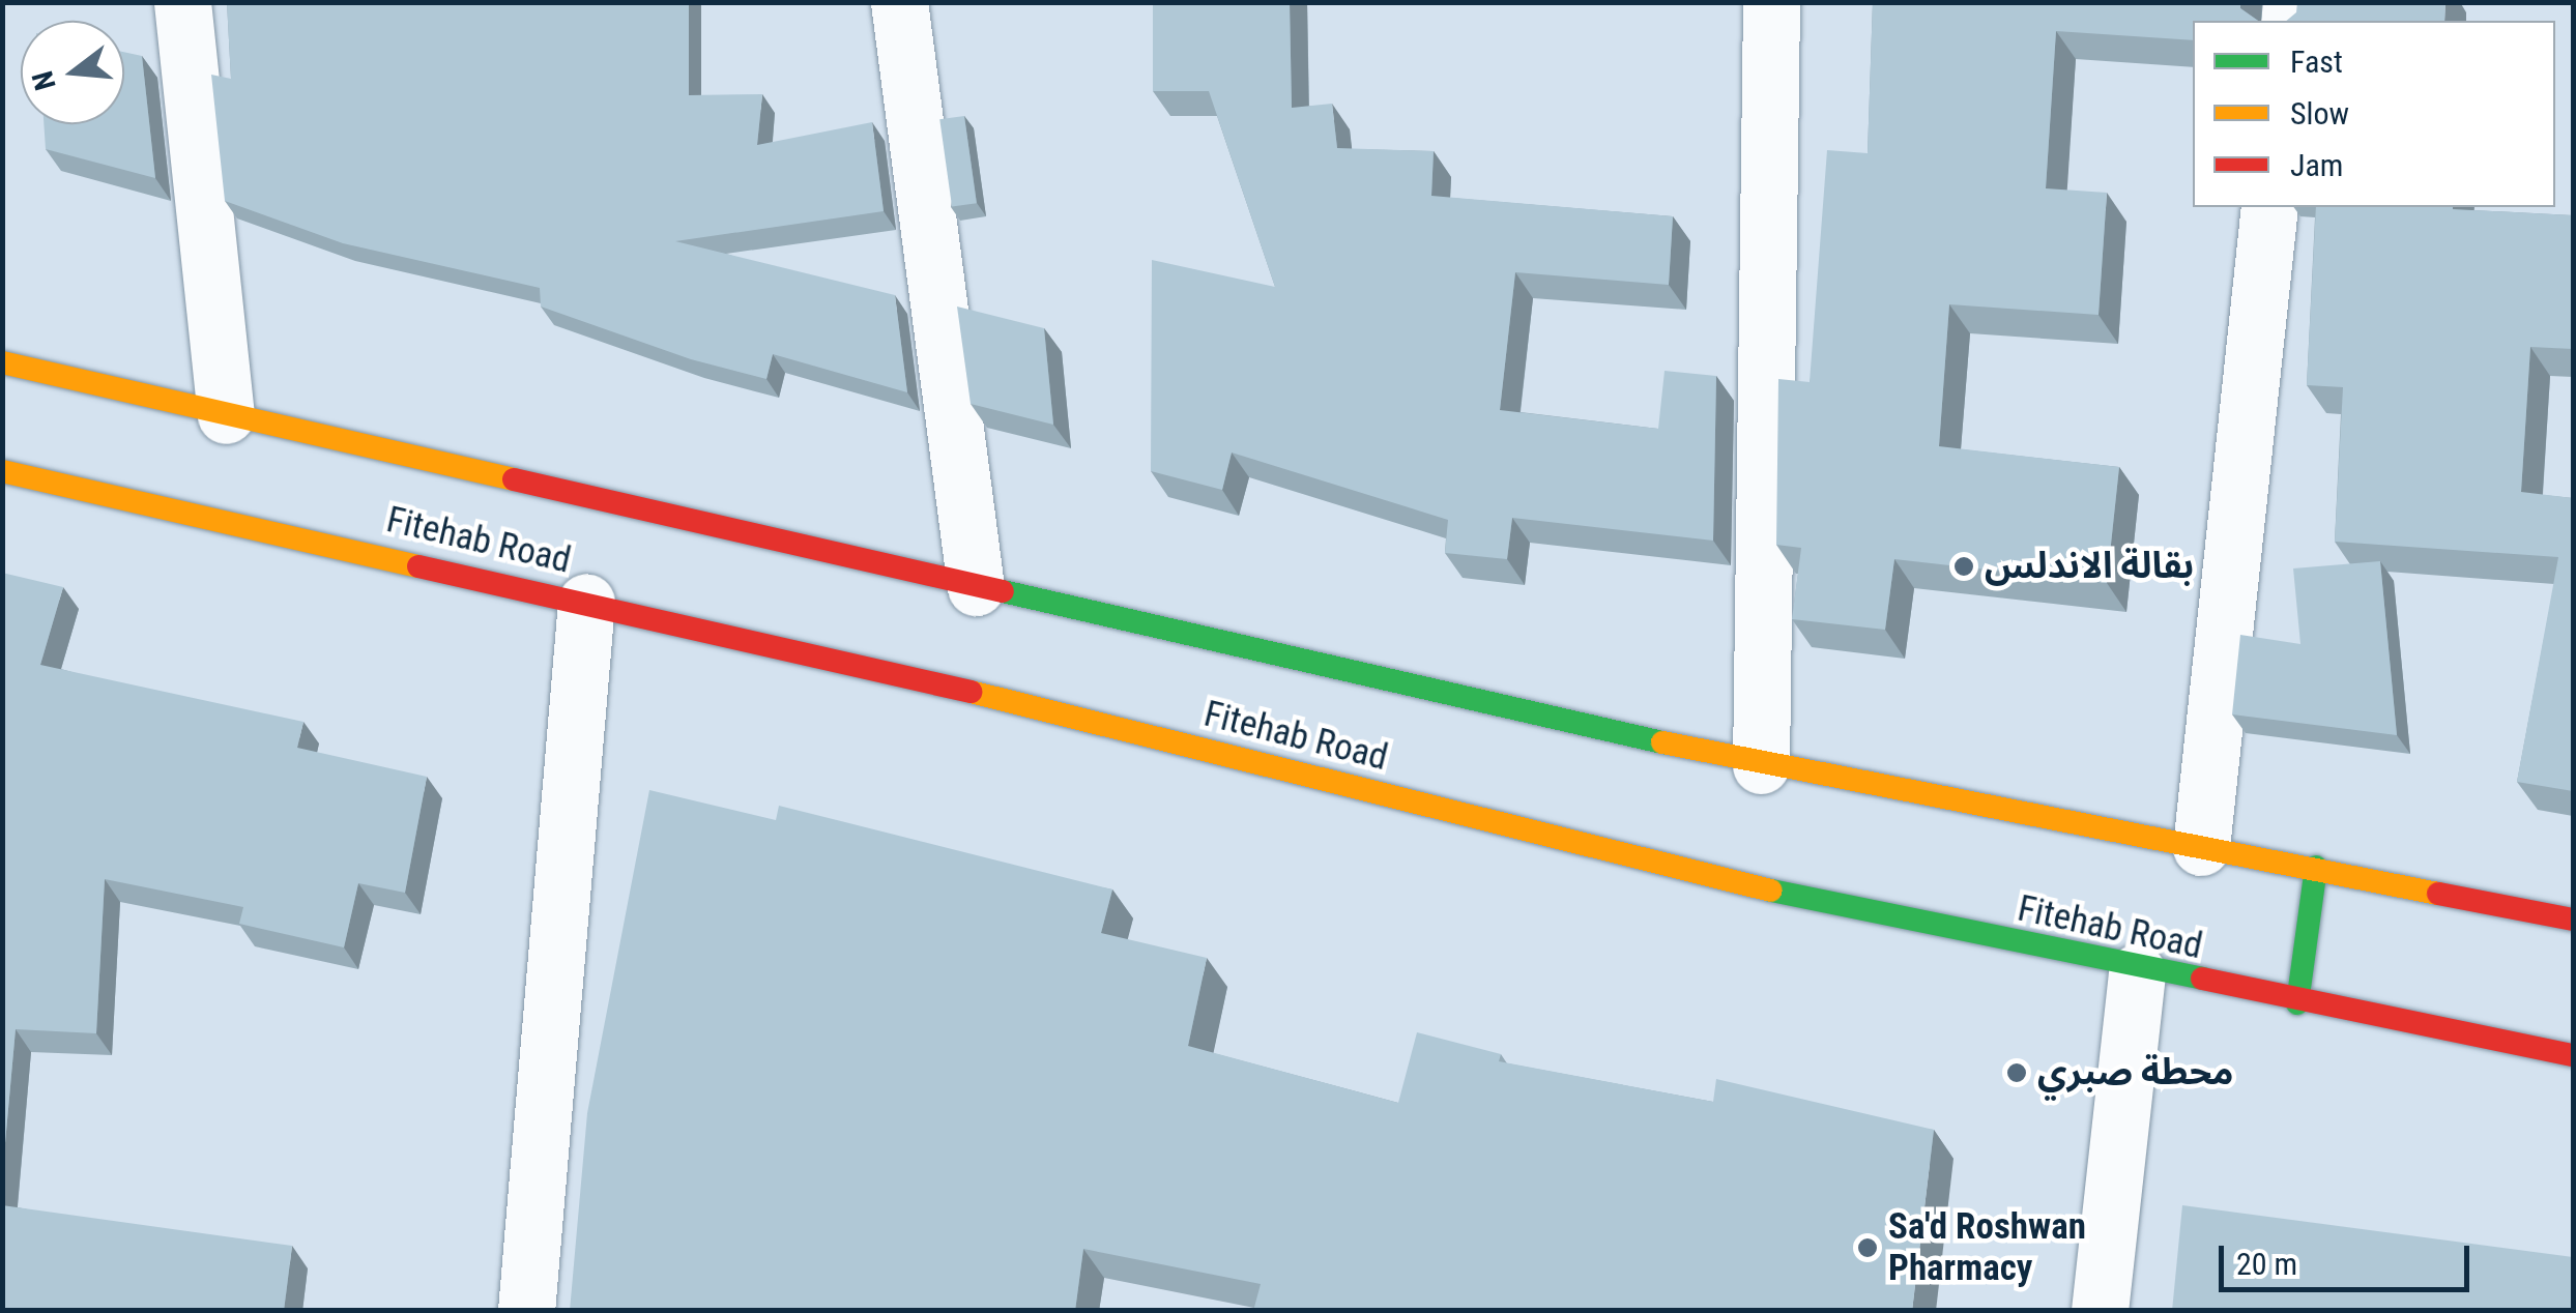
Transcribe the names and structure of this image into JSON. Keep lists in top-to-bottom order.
{
  "streets": {
    "main road": ["Fitehab Road"]
  },
  "places": ["بقالة الاندلس", "محطة صبري", "Sa'd Roshwan Pharmacy"],
  "legend": ["Fast", "Slow", "Jam"],
  "scale_bar": "20 m",
  "north": "left"
}
